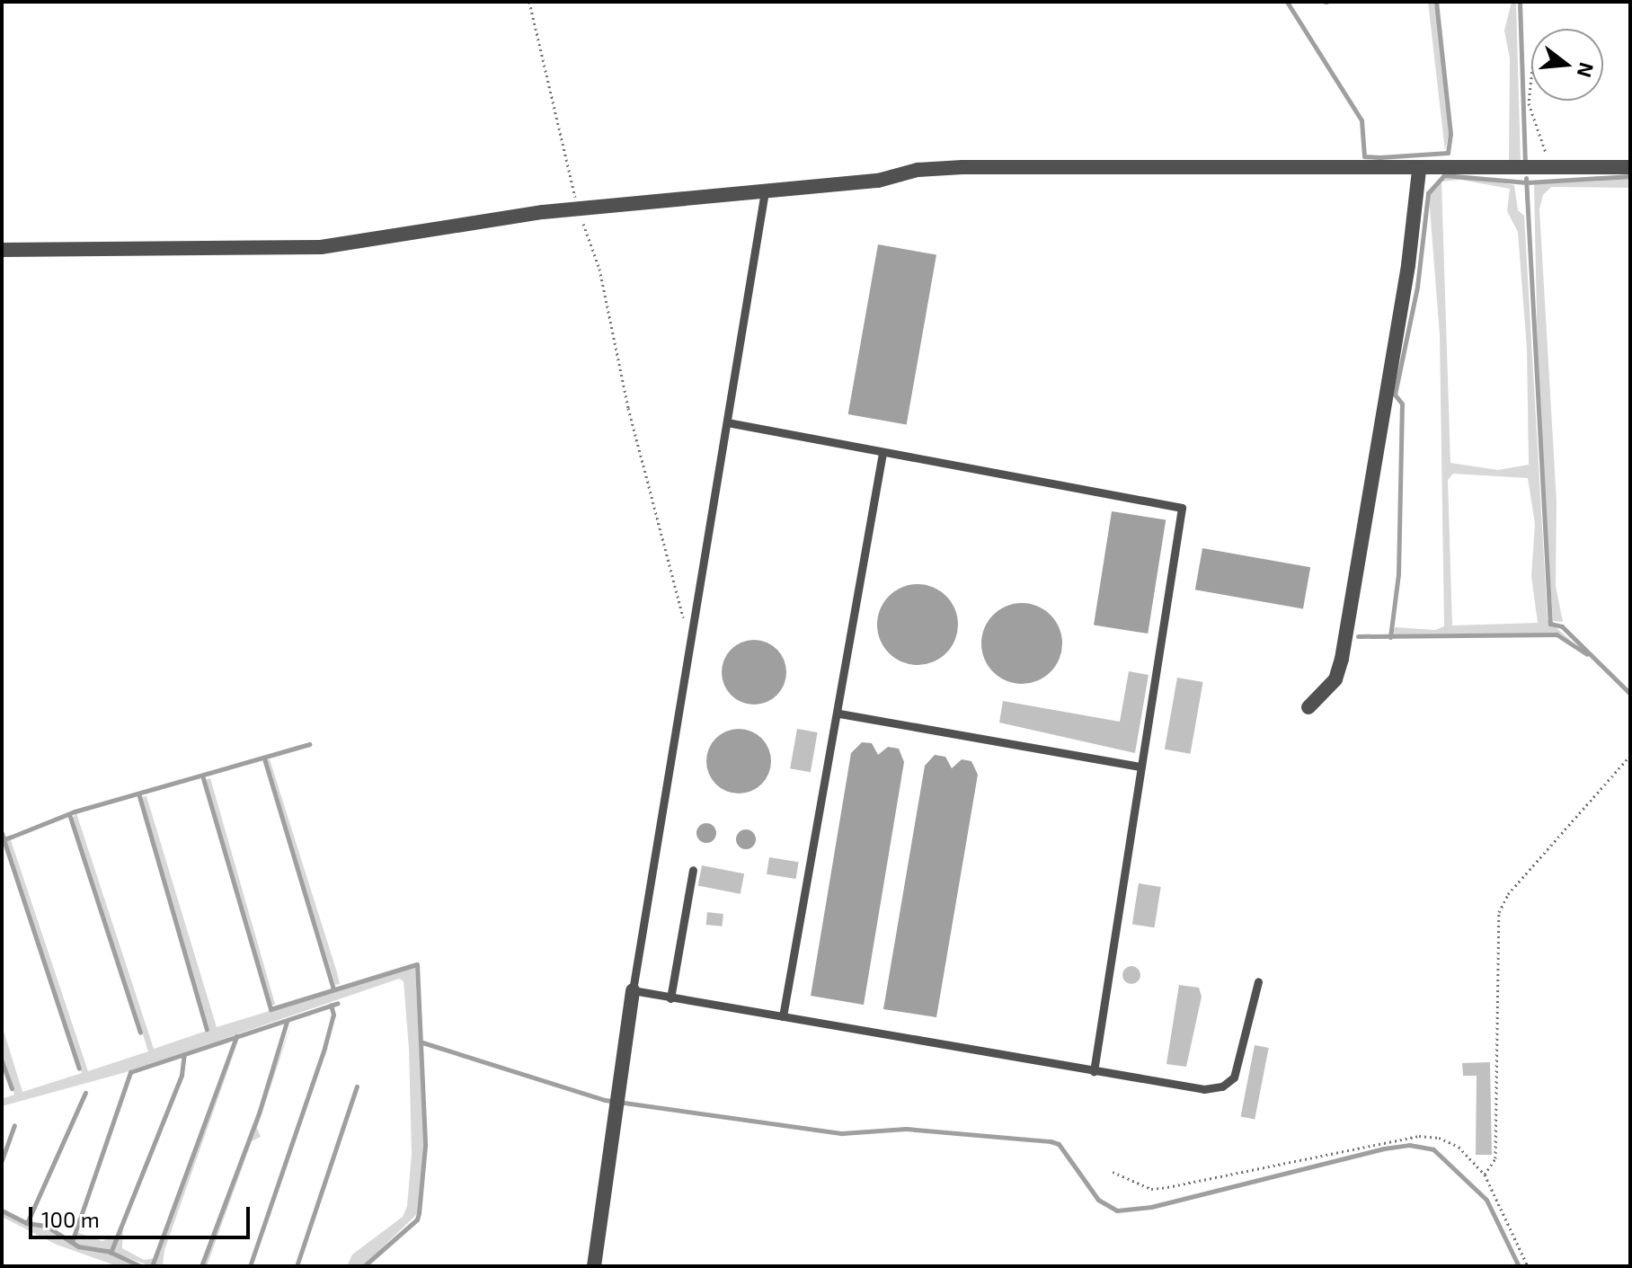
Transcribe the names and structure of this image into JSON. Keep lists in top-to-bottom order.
{
  "scale_bar": "100 m",
  "north": "right"
}
